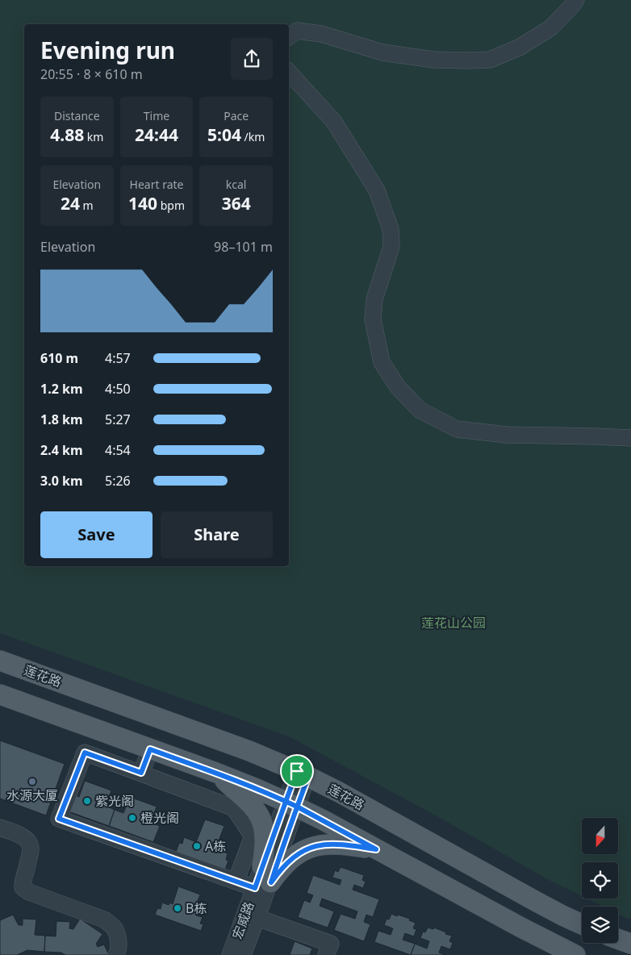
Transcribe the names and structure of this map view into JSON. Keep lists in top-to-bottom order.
{
  "streets": {
    "main road": ["莲花路"],
    "street": ["宏威路"]
  },
  "crossings": [
    ["莲花路", "宏威路"]
  ],
  "parks": ["莲花山公园"],
  "places": [
    "水源大厦",
    "紫光阁",
    "橙光阁",
    "A栋",
    "B栋"
  ],
  "north": "bottom",
  "page": {
    "heading": ["Evening run", "20:55 · 8 × 610 m"],
    "stats": [
      ["Distance", "4.88 km"],
      ["Time", "24:44"],
      ["Pace", "5:04 /km"],
      ["Elevation", "24 m"],
      ["Heart rate", "140 bpm"],
      ["kcal", "364"]
    ],
    "chart": ["Elevation", "98–101 m"],
    "list": [
      {
        "name": "610 m",
        "note": "4:57"
      },
      {
        "name": "1.2 km",
        "note": "4:50"
      },
      {
        "name": "1.8 km",
        "note": "5:27"
      },
      {
        "name": "2.4 km",
        "note": "4:54"
      },
      {
        "name": "3.0 km",
        "note": "5:26"
      }
    ],
    "buttons": ["Save", "Share"]
  }
}
